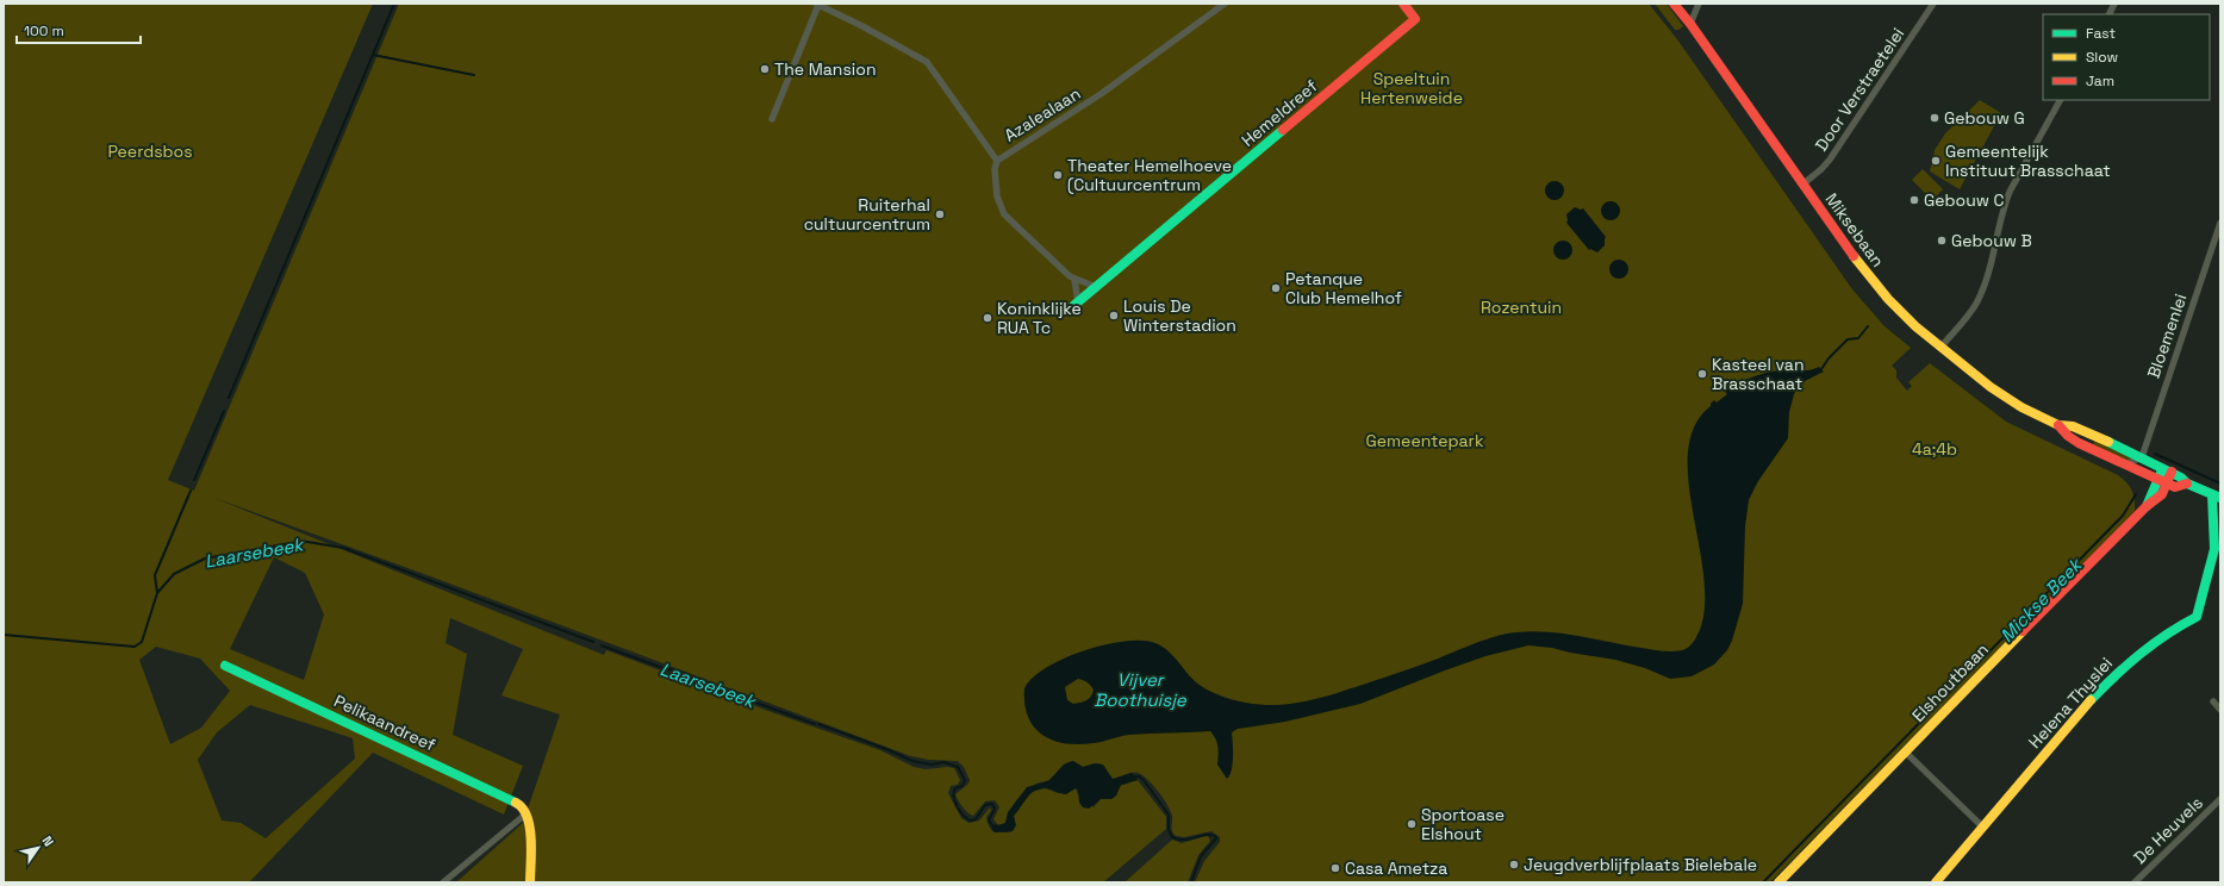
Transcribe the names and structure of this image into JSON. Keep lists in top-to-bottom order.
{
  "streets": {
    "main road": [
      "Hemeldreef",
      "Miksebaan",
      "Elshoutbaan",
      "Helena Thyslei",
      "Pelikaandreef"
    ],
    "street": [
      "Door Verstraetelei",
      "Azalealaan",
      "Bloemenlei",
      "De Heuvels"
    ]
  },
  "crossings": [
    ["Door Verstraetelei", "Miksebaan"],
    ["Hemeldreef", "Azalealaan"],
    ["Miksebaan", "Bloemenlei"],
    ["Miksebaan", "Elshoutbaan"],
    ["Miksebaan", "Helena Thyslei"]
  ],
  "water": ["Laarsebeek", "Mickse Beek", "Vijver Boothuisje"],
  "parks": [
    "Speeltuin Hertenweide",
    "Peerdsbos",
    "Rozentuin",
    "Gemeentepark",
    "4a;4b"
  ],
  "places": [
    "The Mansion",
    "Gebouw G",
    "Gemeentelijk Instituut Brasschaat",
    "Theater Hemelhoeve (Cultuurcentrum",
    "Gebouw C",
    "Ruiterhal cultuurcentrum",
    "Gebouw B",
    "Petanque Club Hemelhof",
    "Louis De Winterstadion",
    "Koninklijke RUA Tc",
    "Kasteel van Brasschaat",
    "Sportoase Elshout",
    "Jeugdverblijfplaats Bielebale",
    "Casa Ametza"
  ],
  "legend": ["Fast", "Slow", "Jam"],
  "scale_bar": "100 m",
  "north": "top right"
}
